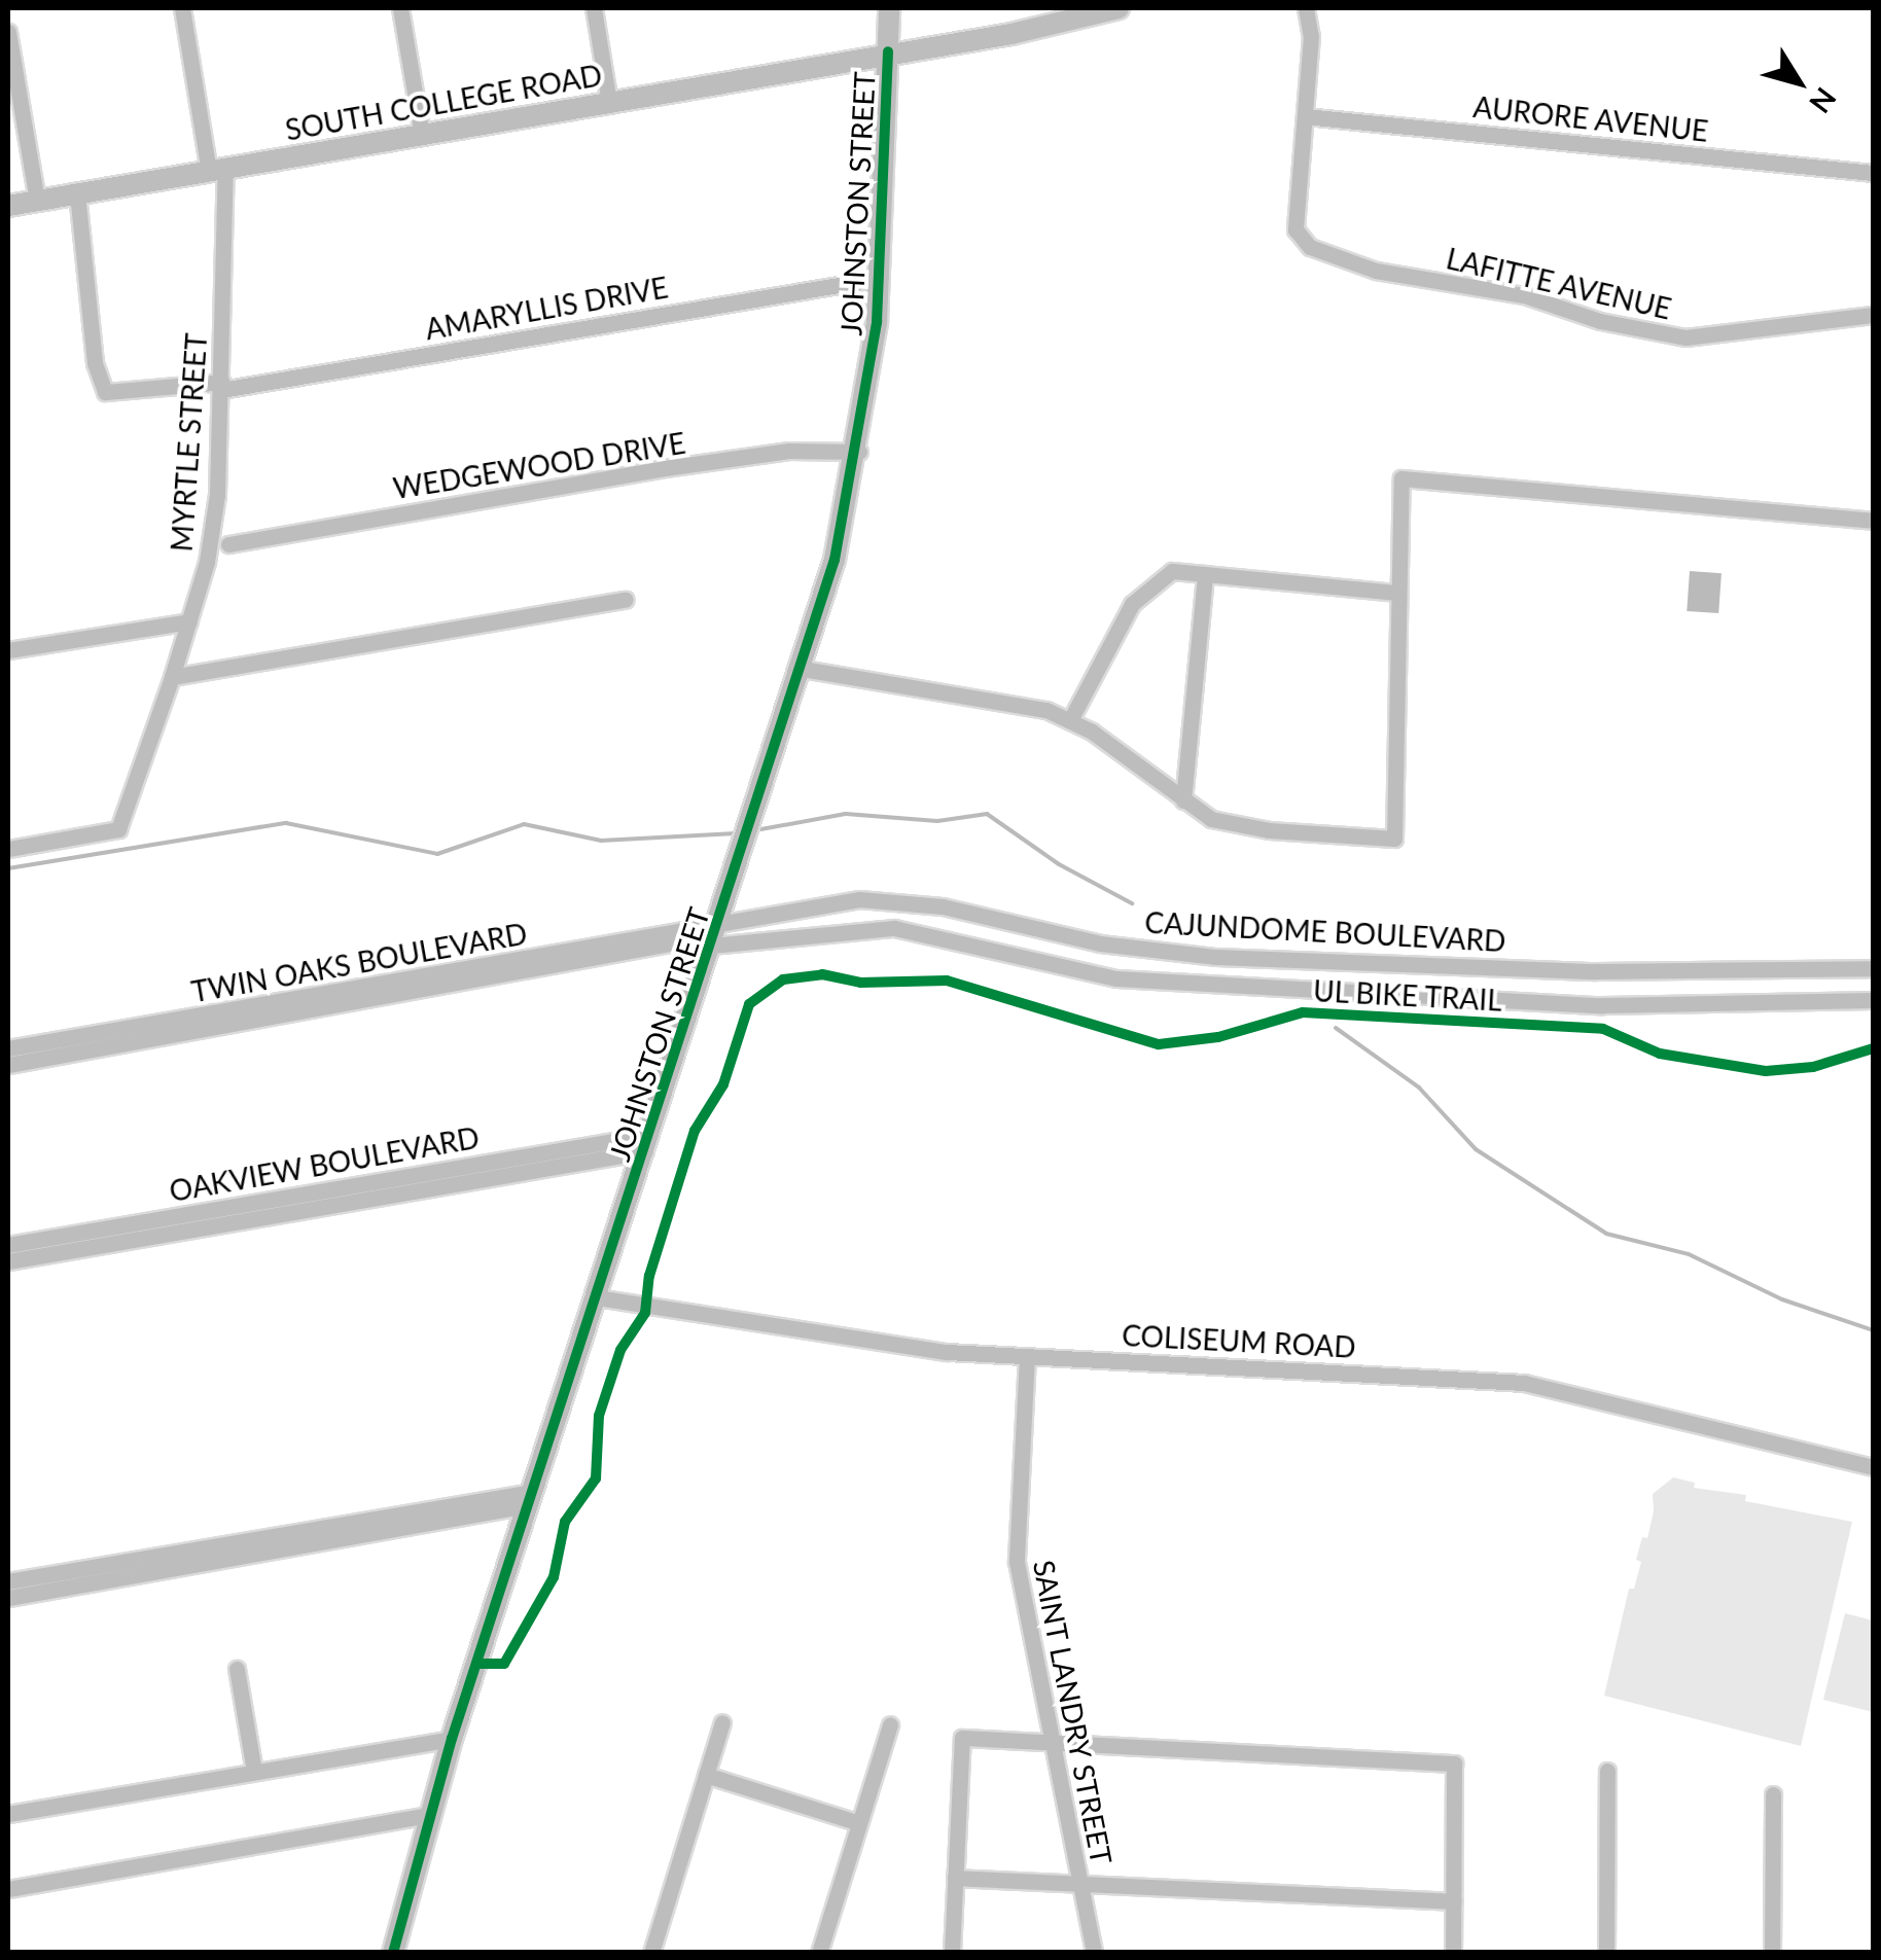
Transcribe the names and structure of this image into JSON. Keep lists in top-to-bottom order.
{
  "streets": {
    "main road": ["SOUTH COLLEGE ROAD", "JOHNSTON STREET"],
    "street": [
      "AURORE AVENUE",
      "LAFITTE AVENUE",
      "AMARYLLIS DRIVE",
      "MYRTLE STREET",
      "WEDGEWOOD DRIVE",
      "CAJUNDOME BOULEVARD",
      "TWIN OAKS BOULEVARD",
      "OAKVIEW BOULEVARD",
      "COLISEUM ROAD",
      "SAINT LANDRY STREET"
    ],
    "cycle path": ["UL BIKE TRAIL"]
  },
  "crossings": [
    ["SOUTH COLLEGE ROAD", "JOHNSTON STREET"],
    ["SOUTH COLLEGE ROAD", "AMARYLLIS DRIVE"],
    ["SOUTH COLLEGE ROAD", "MYRTLE STREET"],
    ["AURORE AVENUE", "LAFITTE AVENUE"],
    ["JOHNSTON STREET", "AMARYLLIS DRIVE"],
    ["JOHNSTON STREET", "WEDGEWOOD DRIVE"],
    ["JOHNSTON STREET", "CAJUNDOME BOULEVARD"],
    ["JOHNSTON STREET", "TWIN OAKS BOULEVARD"],
    ["JOHNSTON STREET", "OAKVIEW BOULEVARD"],
    ["JOHNSTON STREET", "COLISEUM ROAD"],
    ["AMARYLLIS DRIVE", "MYRTLE STREET"],
    ["CAJUNDOME BOULEVARD", "TWIN OAKS BOULEVARD"],
    ["COLISEUM ROAD", "SAINT LANDRY STREET"]
  ],
  "north": "bottom right"
}
